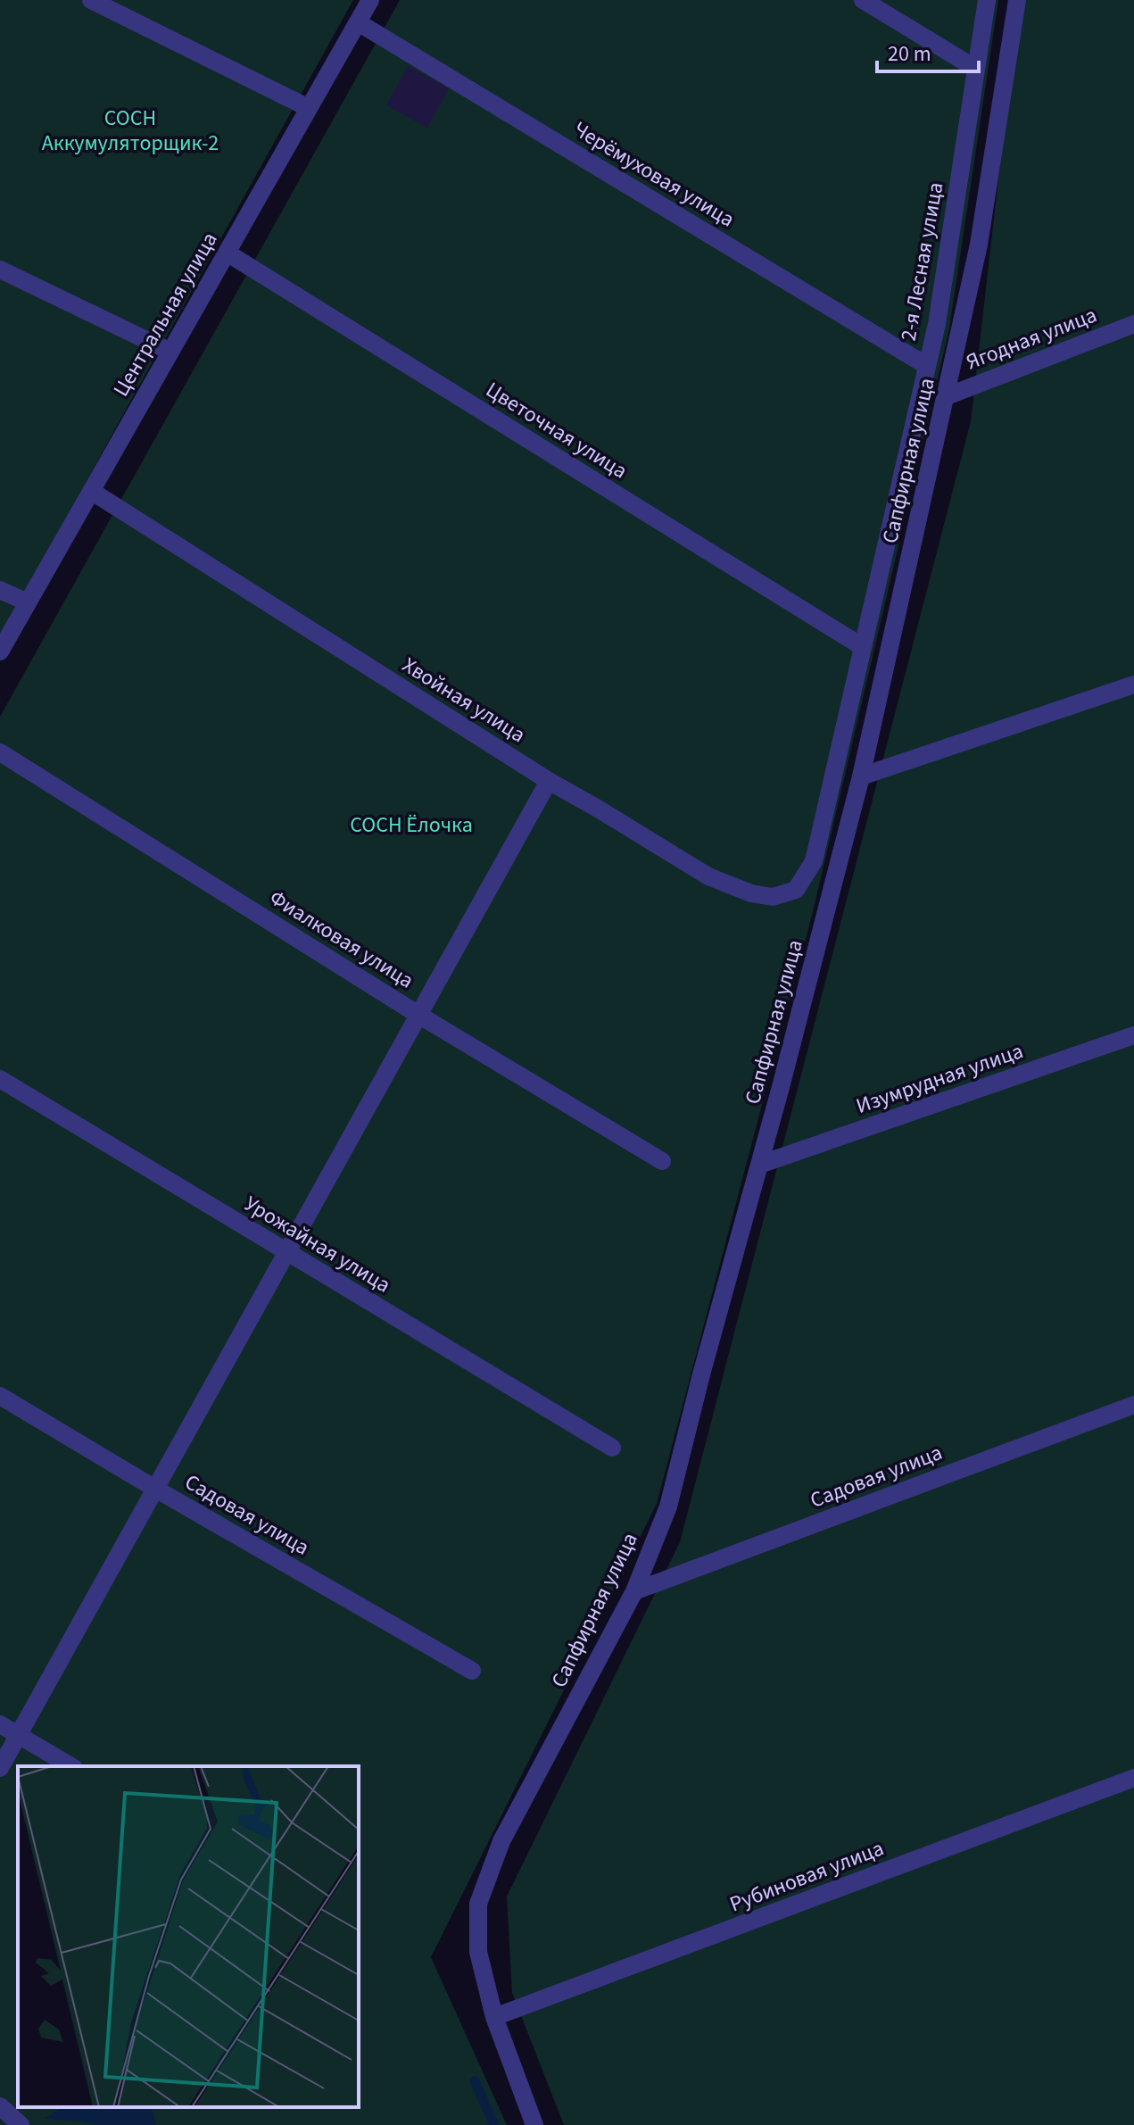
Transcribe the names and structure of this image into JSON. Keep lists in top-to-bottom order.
{
  "streets": {
    "street": [
      "Черёмуховая улица",
      "2-я Лесная улица",
      "Центральная улица",
      "Ягодная улица",
      "Цветочная улица",
      "Сапфирная улица",
      "Хвойная улица",
      "Фиалковая улица",
      "Изумрудная улица",
      "Урожайная улица",
      "Садовая улица",
      "Рубиновая улица"
    ]
  },
  "crossings": [
    ["Черёмуховая улица", "2-я Лесная улица"],
    ["Черёмуховая улица", "Центральная улица"],
    ["2-я Лесная улица", "Цветочная улица"],
    ["2-я Лесная улица", "Хвойная улица"],
    ["Центральная улица", "Цветочная улица"],
    ["Центральная улица", "Хвойная улица"],
    ["Ягодная улица", "Сапфирная улица"],
    ["Сапфирная улица", "Изумрудная улица"],
    ["Сапфирная улица", "Садовая улица"],
    ["Сапфирная улица", "Рубиновая улица"]
  ],
  "parks": ["СОСН Аккумуляторщик-2", "СОСН Ёлочка"],
  "scale_bar": "20 m"
}
